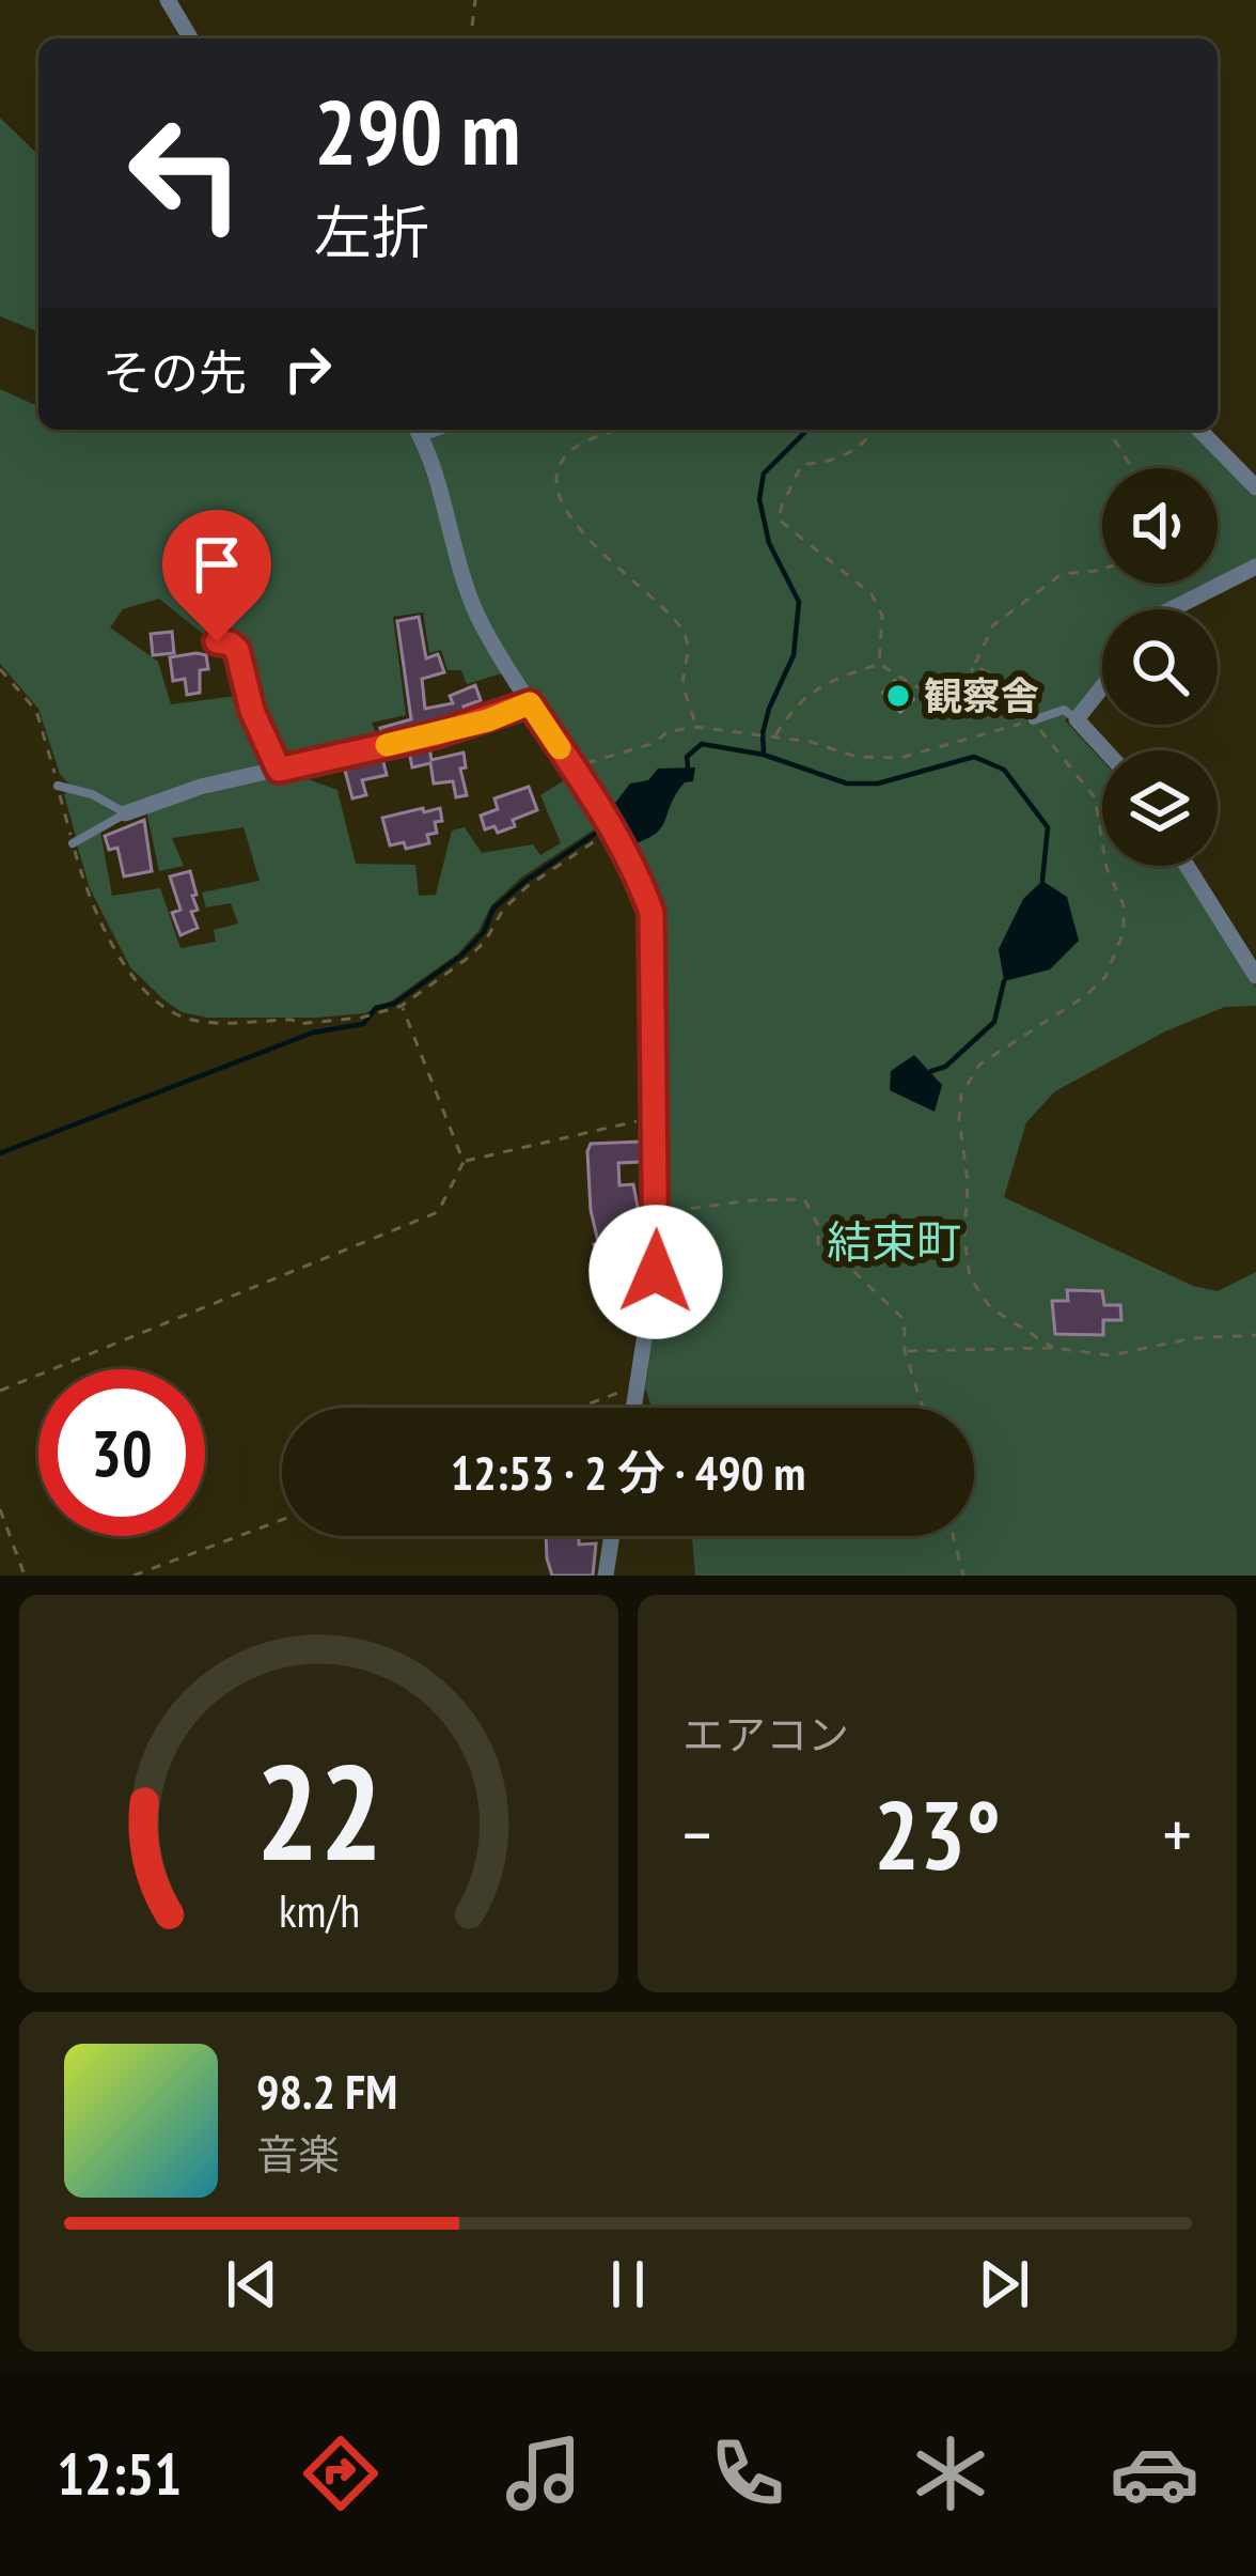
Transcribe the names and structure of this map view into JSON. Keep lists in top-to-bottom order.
{
  "districts": ["結束町"],
  "places": ["観察舎"],
  "page": {
    "turn": ["290 m", "左折"],
    "then": "その先",
    "limit": "30",
    "trip": "12:53 · 2 分 · 490 m",
    "tile": "エアコン",
    "heat": ["−", "23°", "+"],
    "song": ["98.2 FM", "音楽"],
    "tabs": "12:51",
    "gauge": ["22", "km/h"]
  }
}
